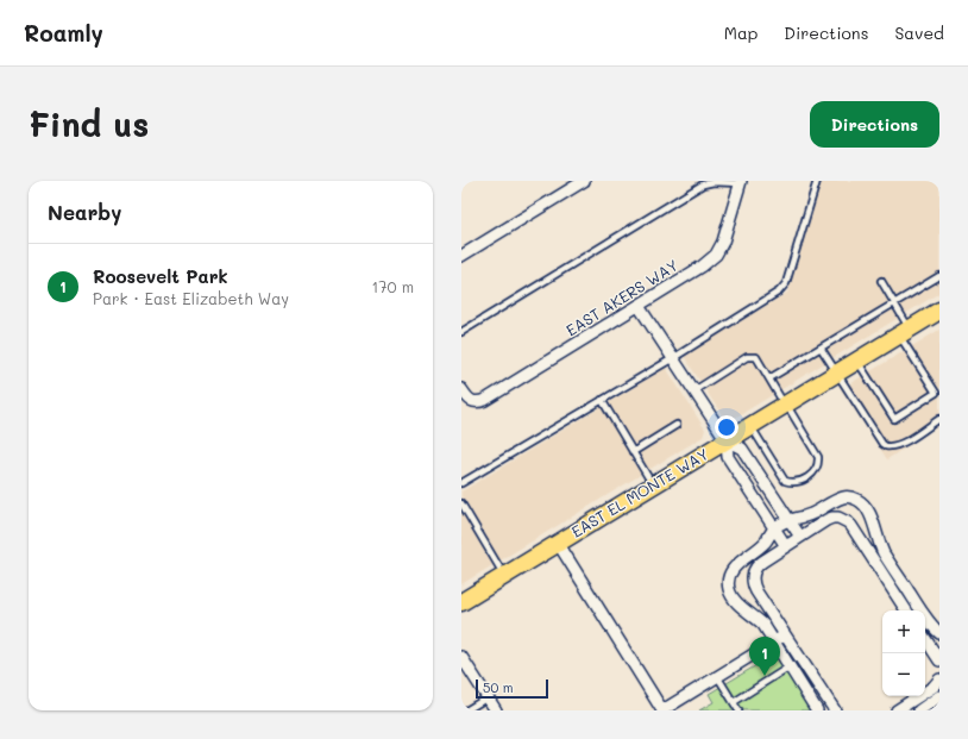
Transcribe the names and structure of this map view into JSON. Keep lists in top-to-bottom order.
{
  "streets": {
    "main road": ["EAST EL MONTE WAY"],
    "street": ["EAST AKERS WAY"]
  },
  "scale_bar": "50 m",
  "page": {
    "header": "Roamly",
    "nav": ["Map", "Directions", "Saved"],
    "buttons": "Directions",
    "title": "Find us",
    "heading": "Nearby",
    "list": [
      {
        "mark": "1",
        "name": "Roosevelt Park",
        "note": "Park · East Elizabeth Way",
        "value": "170 m"
      }
    ],
    "map_buttons": ["+", "−"],
    "pins": "1",
    "scale": "50 m"
  }
}
